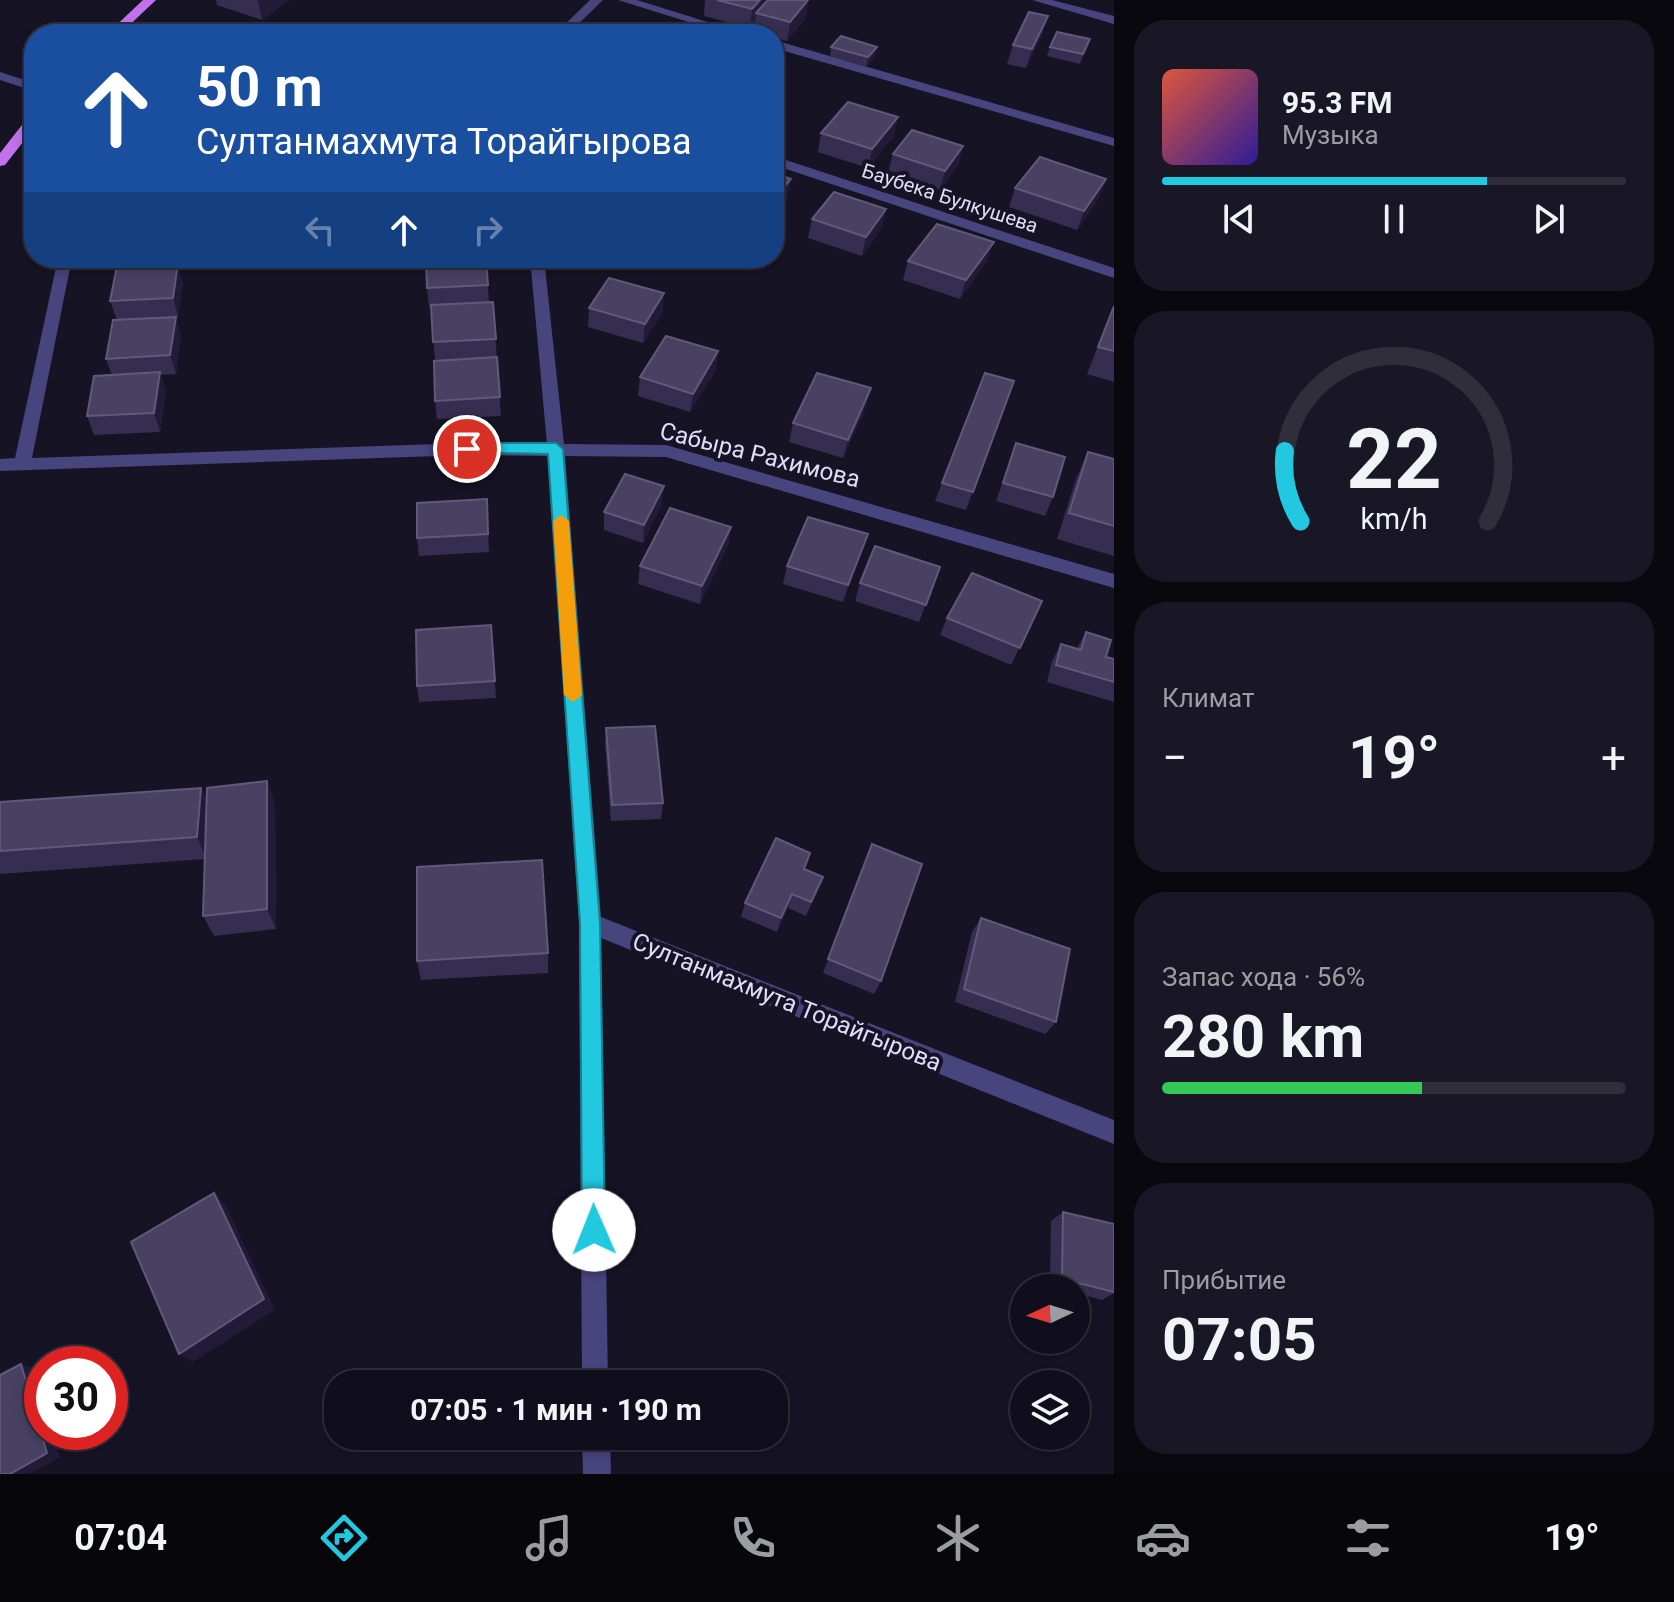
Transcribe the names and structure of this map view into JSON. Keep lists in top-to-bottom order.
{
  "streets": {
    "street": ["Баубека Булкушева", "Сабыра Рахимова", "Султанмахмута Торайгырова"]
  },
  "north": "left",
  "page": {
    "turn": ["50 m", "Султанмахмута Торайгырова"],
    "song": ["95.3 FM", "Музыка"],
    "tile": [
      "Климат",
      ["Запас хода · 56%", "280 km"],
      ["Прибытие", "07:05"]
    ],
    "heat": ["−", "19°", "+"],
    "limit": "30",
    "trip": "07:05 · 1 мин · 190 m",
    "tabs": ["07:04", "19°"],
    "gauge": ["22", "km/h"]
  }
}
